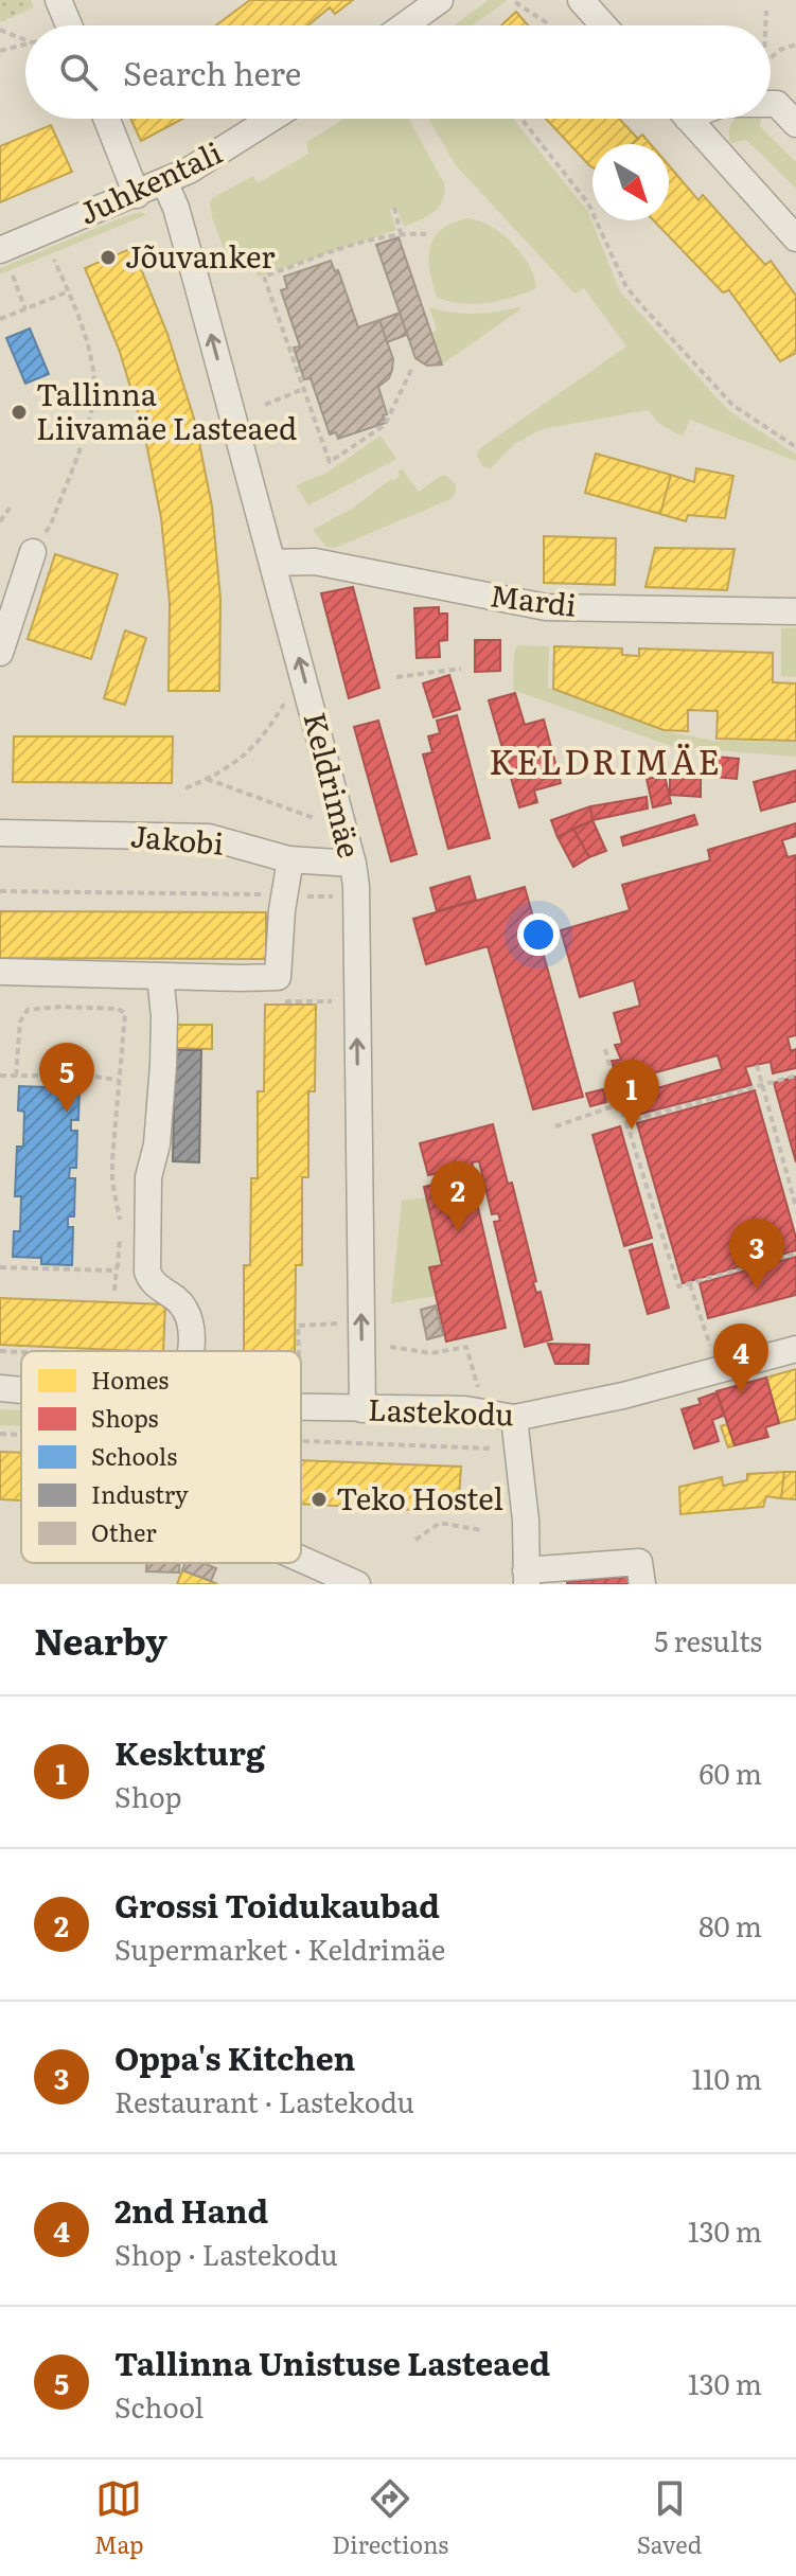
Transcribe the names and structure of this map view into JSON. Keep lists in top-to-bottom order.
{
  "streets": {
    "street": [
      "Juhkentali",
      "Mardi",
      "Keldrimäe",
      "Jakobi",
      "Lastekodu"
    ]
  },
  "crossings": [
    ["Juhkentali", "Keldrimäe"],
    ["Mardi", "Keldrimäe"],
    ["Keldrimäe", "Jakobi"],
    ["Keldrimäe", "Lastekodu"]
  ],
  "districts": ["KELDRIMÄE"],
  "places": ["Jõuvanker", "Tallinna Liivamäe Lasteaed", "Teko Hostel"],
  "legend": [
    "Homes",
    "Shops",
    "Schools",
    "Industry",
    "Other"
  ],
  "north": "bottom right",
  "page": {
    "search": "Search here",
    "pins": [
      "5",
      "1",
      "2",
      "3",
      "4"
    ],
    "heading": ["Nearby", "5 results"],
    "list": [
      {
        "mark": "1",
        "name": "Keskturg",
        "note": "Shop",
        "value": "60 m"
      },
      {
        "mark": "2",
        "name": "Grossi Toidukaubad",
        "note": "Supermarket · Keldrimäe",
        "value": "80 m"
      },
      {
        "mark": "3",
        "name": "Oppa's Kitchen",
        "note": "Restaurant · Lastekodu",
        "value": "110 m"
      },
      {
        "mark": "4",
        "name": "2nd Hand",
        "note": "Shop · Lastekodu",
        "value": "130 m"
      },
      {
        "mark": "5",
        "name": "Tallinna Unistuse Lasteaed",
        "note": "School",
        "value": "130 m"
      }
    ],
    "nav": ["Map", "Directions", "Saved"]
  }
}
